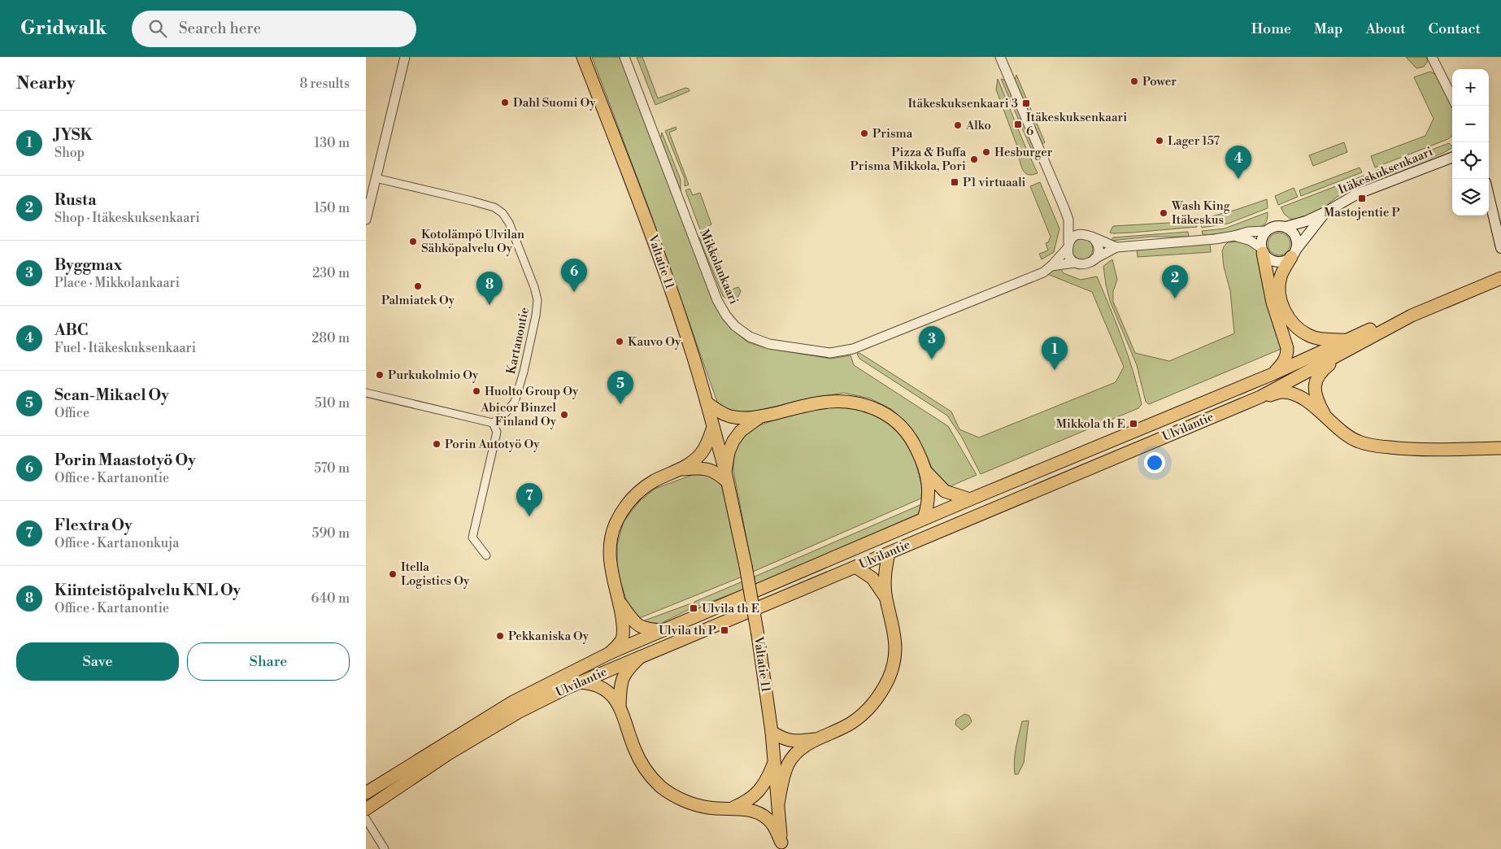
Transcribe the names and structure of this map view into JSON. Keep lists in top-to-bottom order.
{
  "streets": {
    "main road": ["Itäkeskuksenkaari", "Valtatie 11", "Ulvilantie"],
    "street": ["Mikkolankaari", "Kartanontie"]
  },
  "places": {
    "other": [
      "Power",
      "Dahl Suomi Oy",
      "Alko",
      "Prisma",
      "Lager 157",
      "Hesburger",
      "Pizza & Buffa Prisma Mikkola, Pori",
      "Wash King Itäkeskus",
      "Kotolämpö Ulvilan Sähköpalvelu Oy",
      "Palmiatek Oy",
      "Kauvo Oy",
      "Purkukolmio Oy",
      "Huolto Group Oy",
      "Abicor Binzel Finland Oy",
      "Porin Autotyö Oy",
      "Itella Logistics Oy",
      "Pekkaniska Oy"
    ],
    "transit": [
      "Itäkeskuksenkaari 3",
      "Itäkeskuksenkaari 6",
      "P1 virtuaali",
      "Mastojentie P",
      "Mikkola th E",
      "Ulvila th E",
      "Ulvila th P"
    ]
  },
  "page": {
    "header": "Gridwalk",
    "search": "Search here",
    "nav": [
      "Home",
      "Map",
      "About",
      "Contact"
    ],
    "heading": ["Nearby", "8 results"],
    "map_buttons": ["+", "−"],
    "list": [
      {
        "mark": "1",
        "name": "JYSK",
        "note": "Shop",
        "value": "130 m"
      },
      {
        "mark": "2",
        "name": "Rusta",
        "note": "Shop · Itäkeskuksenkaari",
        "value": "150 m"
      },
      {
        "mark": "3",
        "name": "Byggmax",
        "note": "Place · Mikkolankaari",
        "value": "230 m"
      },
      {
        "mark": "4",
        "name": "ABC",
        "note": "Fuel · Itäkeskuksenkaari",
        "value": "280 m"
      },
      {
        "mark": "5",
        "name": "Scan-Mikael Oy",
        "note": "Office",
        "value": "510 m"
      },
      {
        "mark": "6",
        "name": "Porin Maastotyö Oy",
        "note": "Office · Kartanontie",
        "value": "570 m"
      },
      {
        "mark": "7",
        "name": "Flextra Oy",
        "note": "Office · Kartanonkuja",
        "value": "590 m"
      },
      {
        "mark": "8",
        "name": "Kiinteistöpalvelu KNL Oy",
        "note": "Office · Kartanontie",
        "value": "640 m"
      }
    ],
    "pins": [
      "4",
      "6",
      "2",
      "8",
      "3",
      "1",
      "5",
      "7"
    ],
    "buttons": ["Save", "Share"]
  }
}
